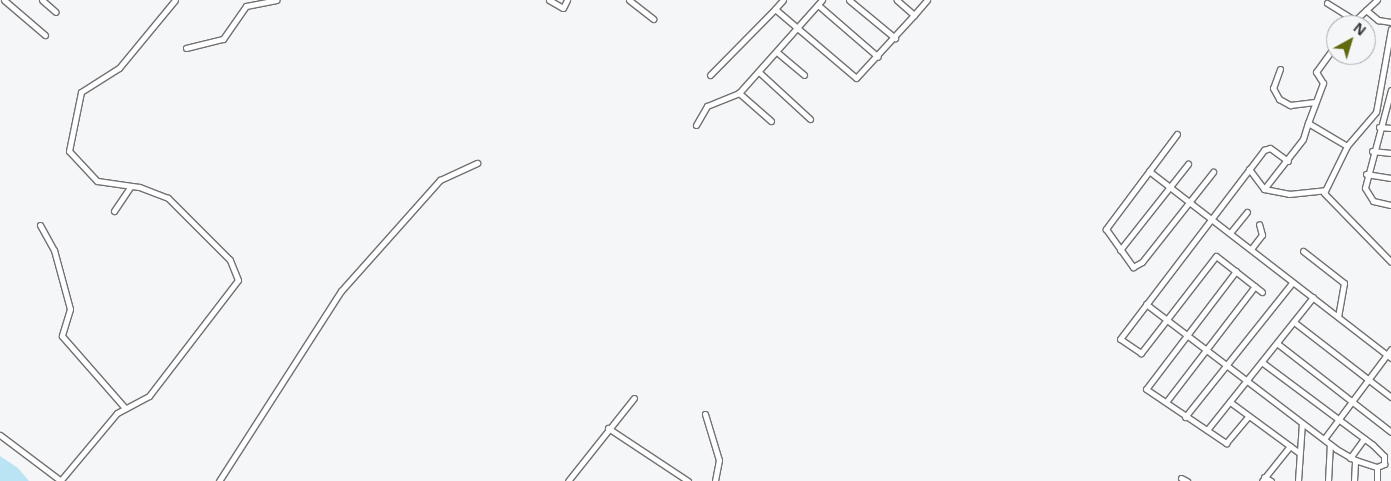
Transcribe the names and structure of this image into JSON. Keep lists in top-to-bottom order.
{
  "north": "top right"
}
